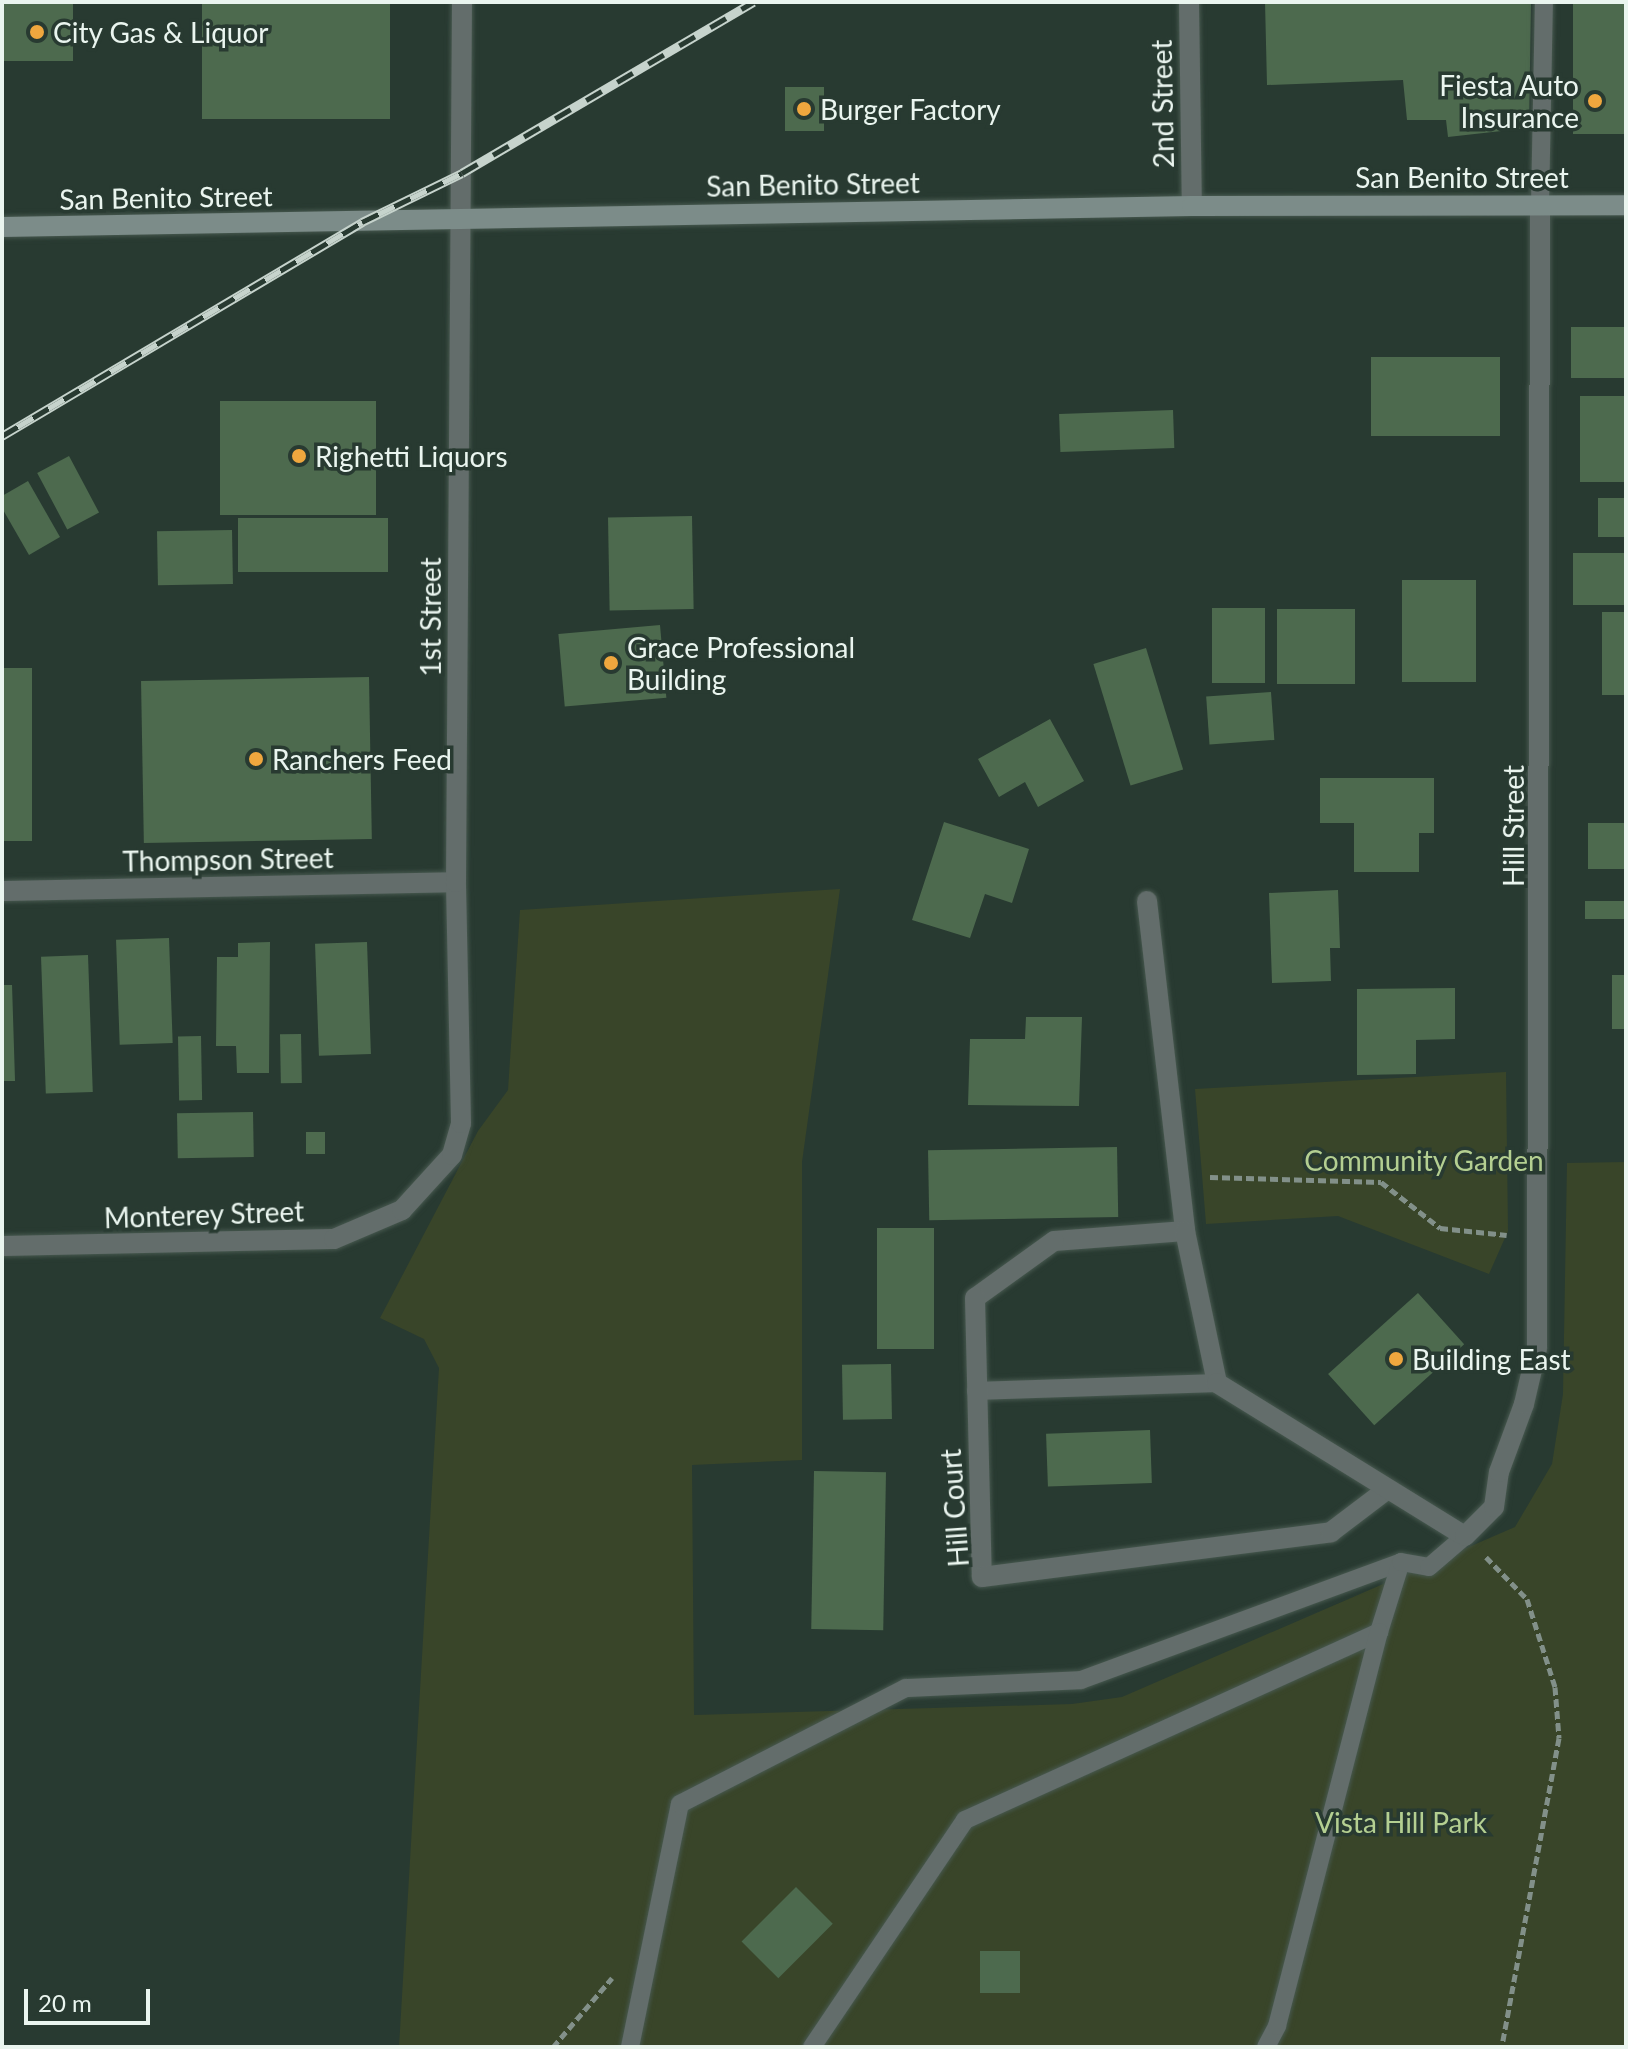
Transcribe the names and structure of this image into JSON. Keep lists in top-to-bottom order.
{
  "streets": {
    "main road": ["San Benito Street"],
    "street": [
      "2nd Street",
      "1st Street",
      "Hill Street",
      "Thompson Street",
      "Monterey Street",
      "Hill Court"
    ]
  },
  "crossings": [
    ["2nd Street", "San Benito Street"],
    ["San Benito Street", "1st Street"],
    ["San Benito Street", "Hill Street"],
    ["1st Street", "Thompson Street"],
    ["1st Street", "Monterey Street"]
  ],
  "parks": ["Community Garden", "Vista Hill Park"],
  "places": [
    "City Gas & Liquor",
    "Fiesta Auto Insurance",
    "Burger Factory",
    "Righetti Liquors",
    "Grace Professional Building",
    "Ranchers Feed",
    "Building East"
  ],
  "scale_bar": "20 m"
}
